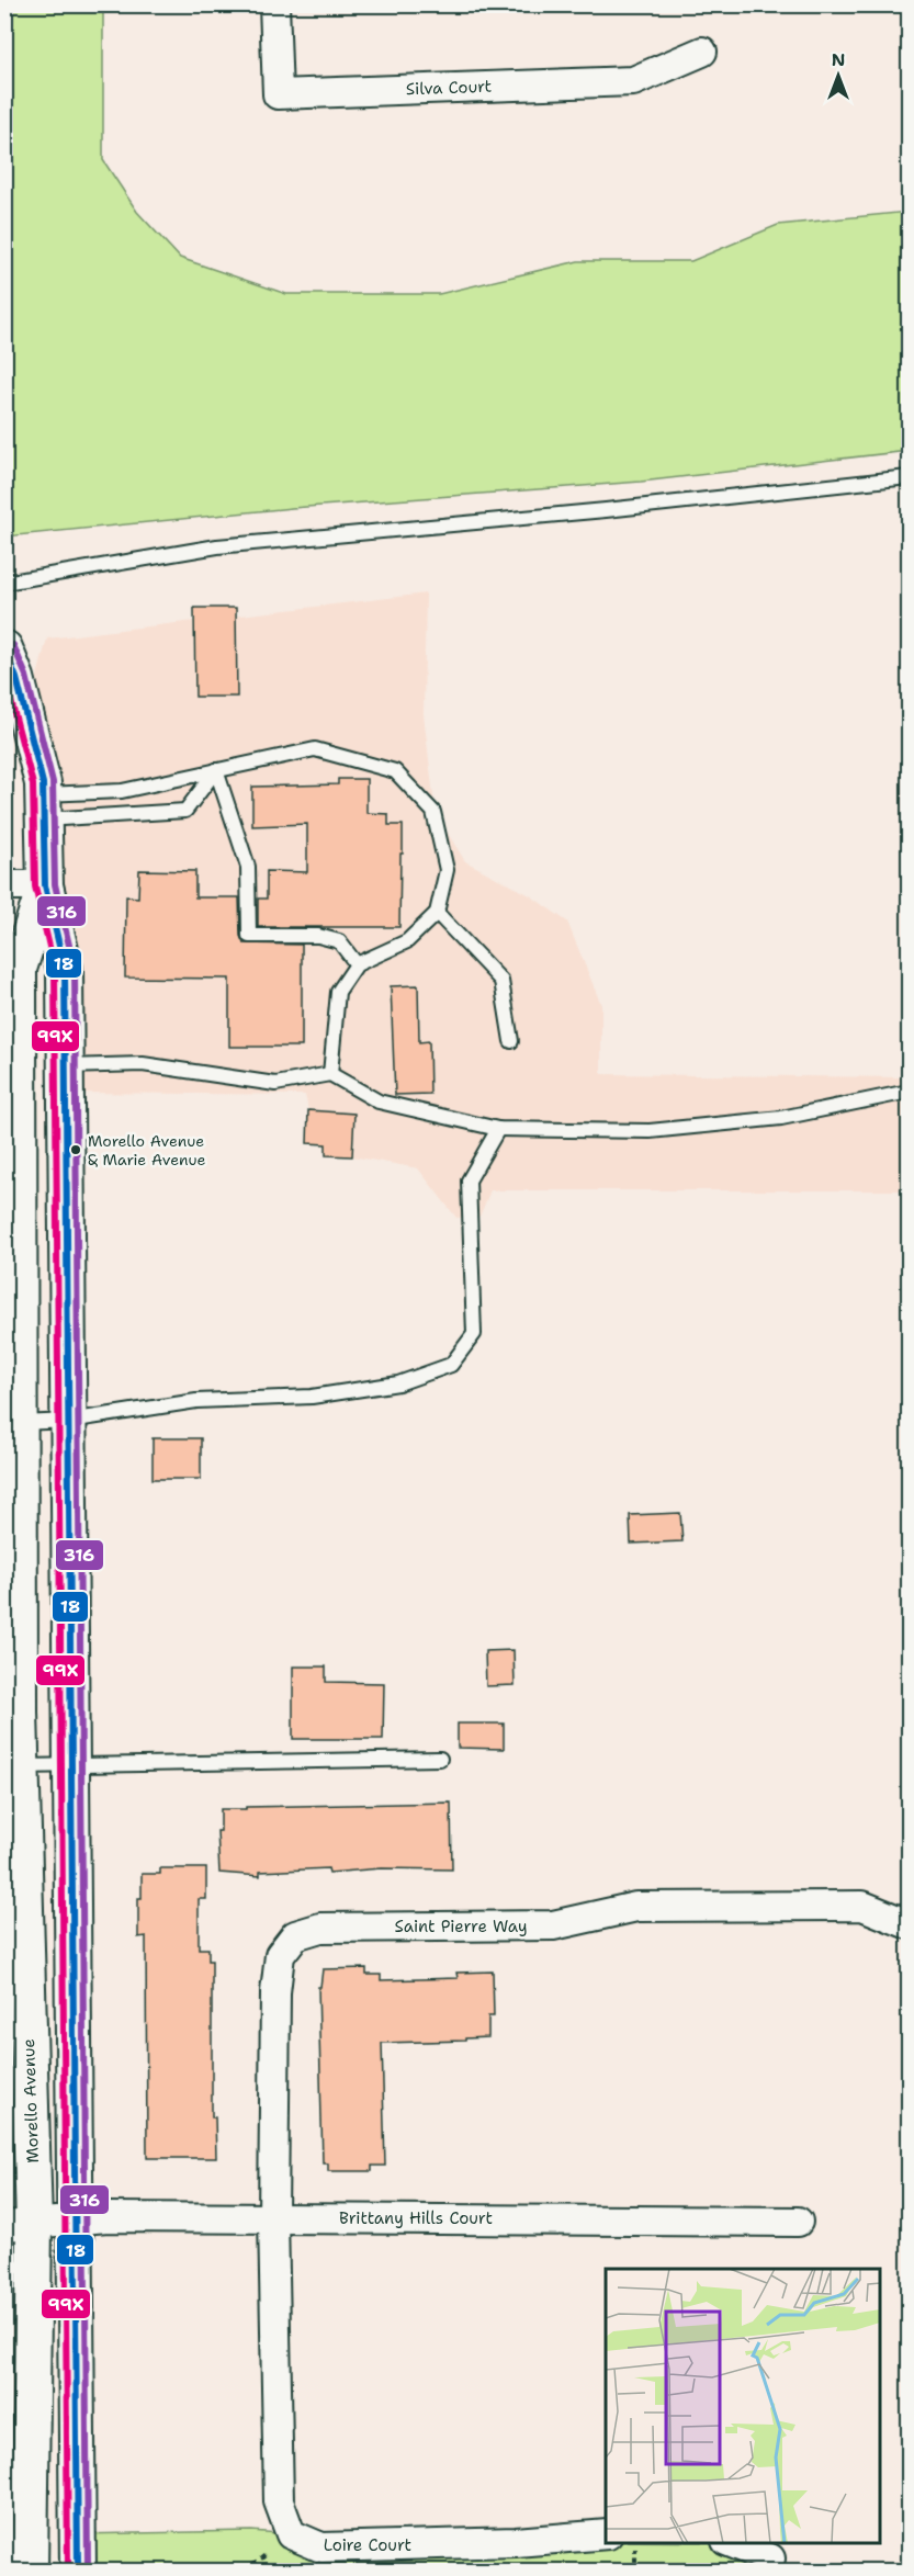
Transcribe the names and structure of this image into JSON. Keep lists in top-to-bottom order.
{
  "streets": {
    "street": [
      "Silva Court",
      "Saint Pierre Way",
      "Morello Avenue",
      "Brittany Hills Court",
      "Loire Court"
    ]
  },
  "crossings": [
    ["Saint Pierre Way", "Brittany Hills Court"],
    ["Saint Pierre Way", "Loire Court"],
    ["Morello Avenue", "Brittany Hills Court"],
    ["Brittany Hills Court", "Loire Court"]
  ],
  "places": ["Morello Avenue & Marie Avenue"],
  "lines": ["transit line 316", "transit line 18", "transit line 99X"],
  "north": "top"
}
